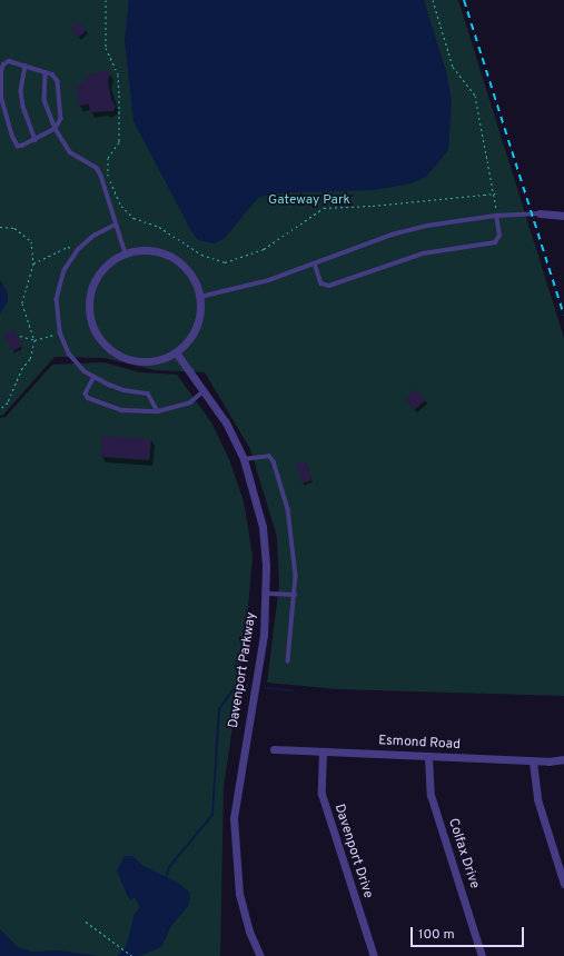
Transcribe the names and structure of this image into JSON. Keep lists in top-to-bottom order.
{
  "streets": {
    "street": [
      "Davenport Parkway",
      "Esmond Road",
      "Davenport Drive",
      "Colfax Drive"
    ]
  },
  "crossings": [
    ["Esmond Road", "Davenport Drive"],
    ["Esmond Road", "Colfax Drive"]
  ],
  "parks": ["Gateway Park"],
  "scale_bar": "100 m"
}
